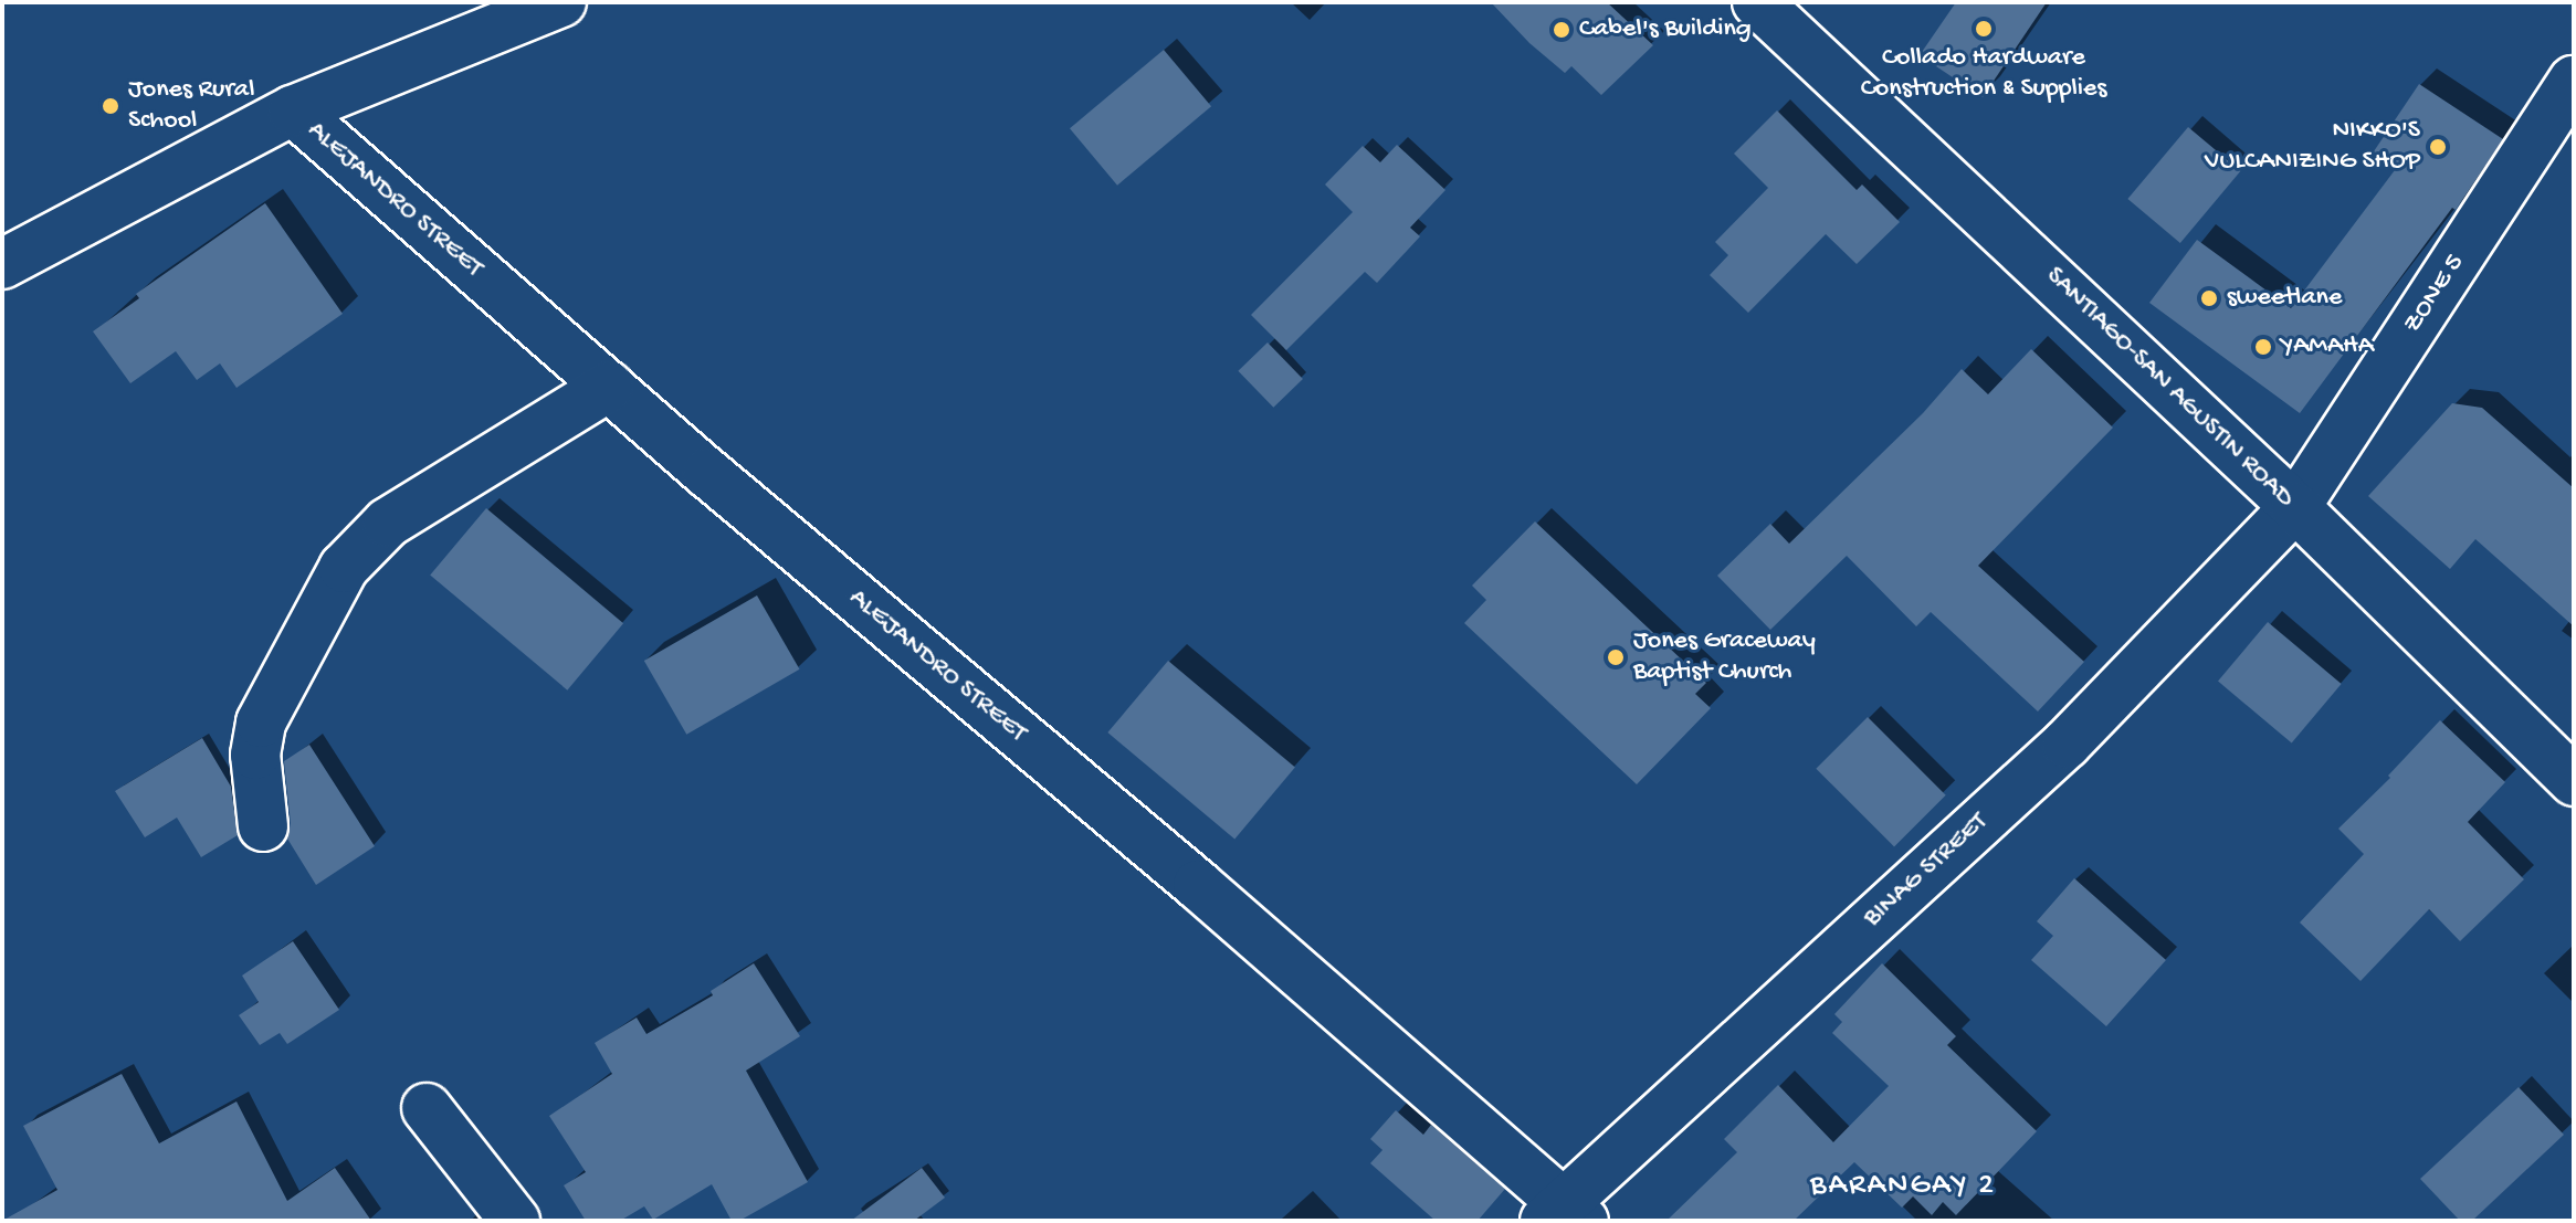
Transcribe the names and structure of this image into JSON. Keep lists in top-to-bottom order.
{
  "streets": {
    "street": [
      "ALEJANDRO STREET",
      "ZONE 5",
      "SANTIAGO-SAN AGUSTIN ROAD",
      "BINAG STREET"
    ]
  },
  "crossings": [
    ["ALEJANDRO STREET", "BINAG STREET"],
    ["ZONE 5", "SANTIAGO-SAN AGUSTIN ROAD"],
    ["ZONE 5", "BINAG STREET"],
    ["SANTIAGO-SAN AGUSTIN ROAD", "BINAG STREET"]
  ],
  "districts": ["BARANGAY 2"],
  "places": [
    "Collado Hardware Construction & Supplies",
    "Cabel's Building",
    "Jones Rural School",
    "NIKKO'S VULCANIZING SHOP",
    "sweetlane",
    "YAMAHA",
    "Jones Graceway Baptist Church"
  ]
}
